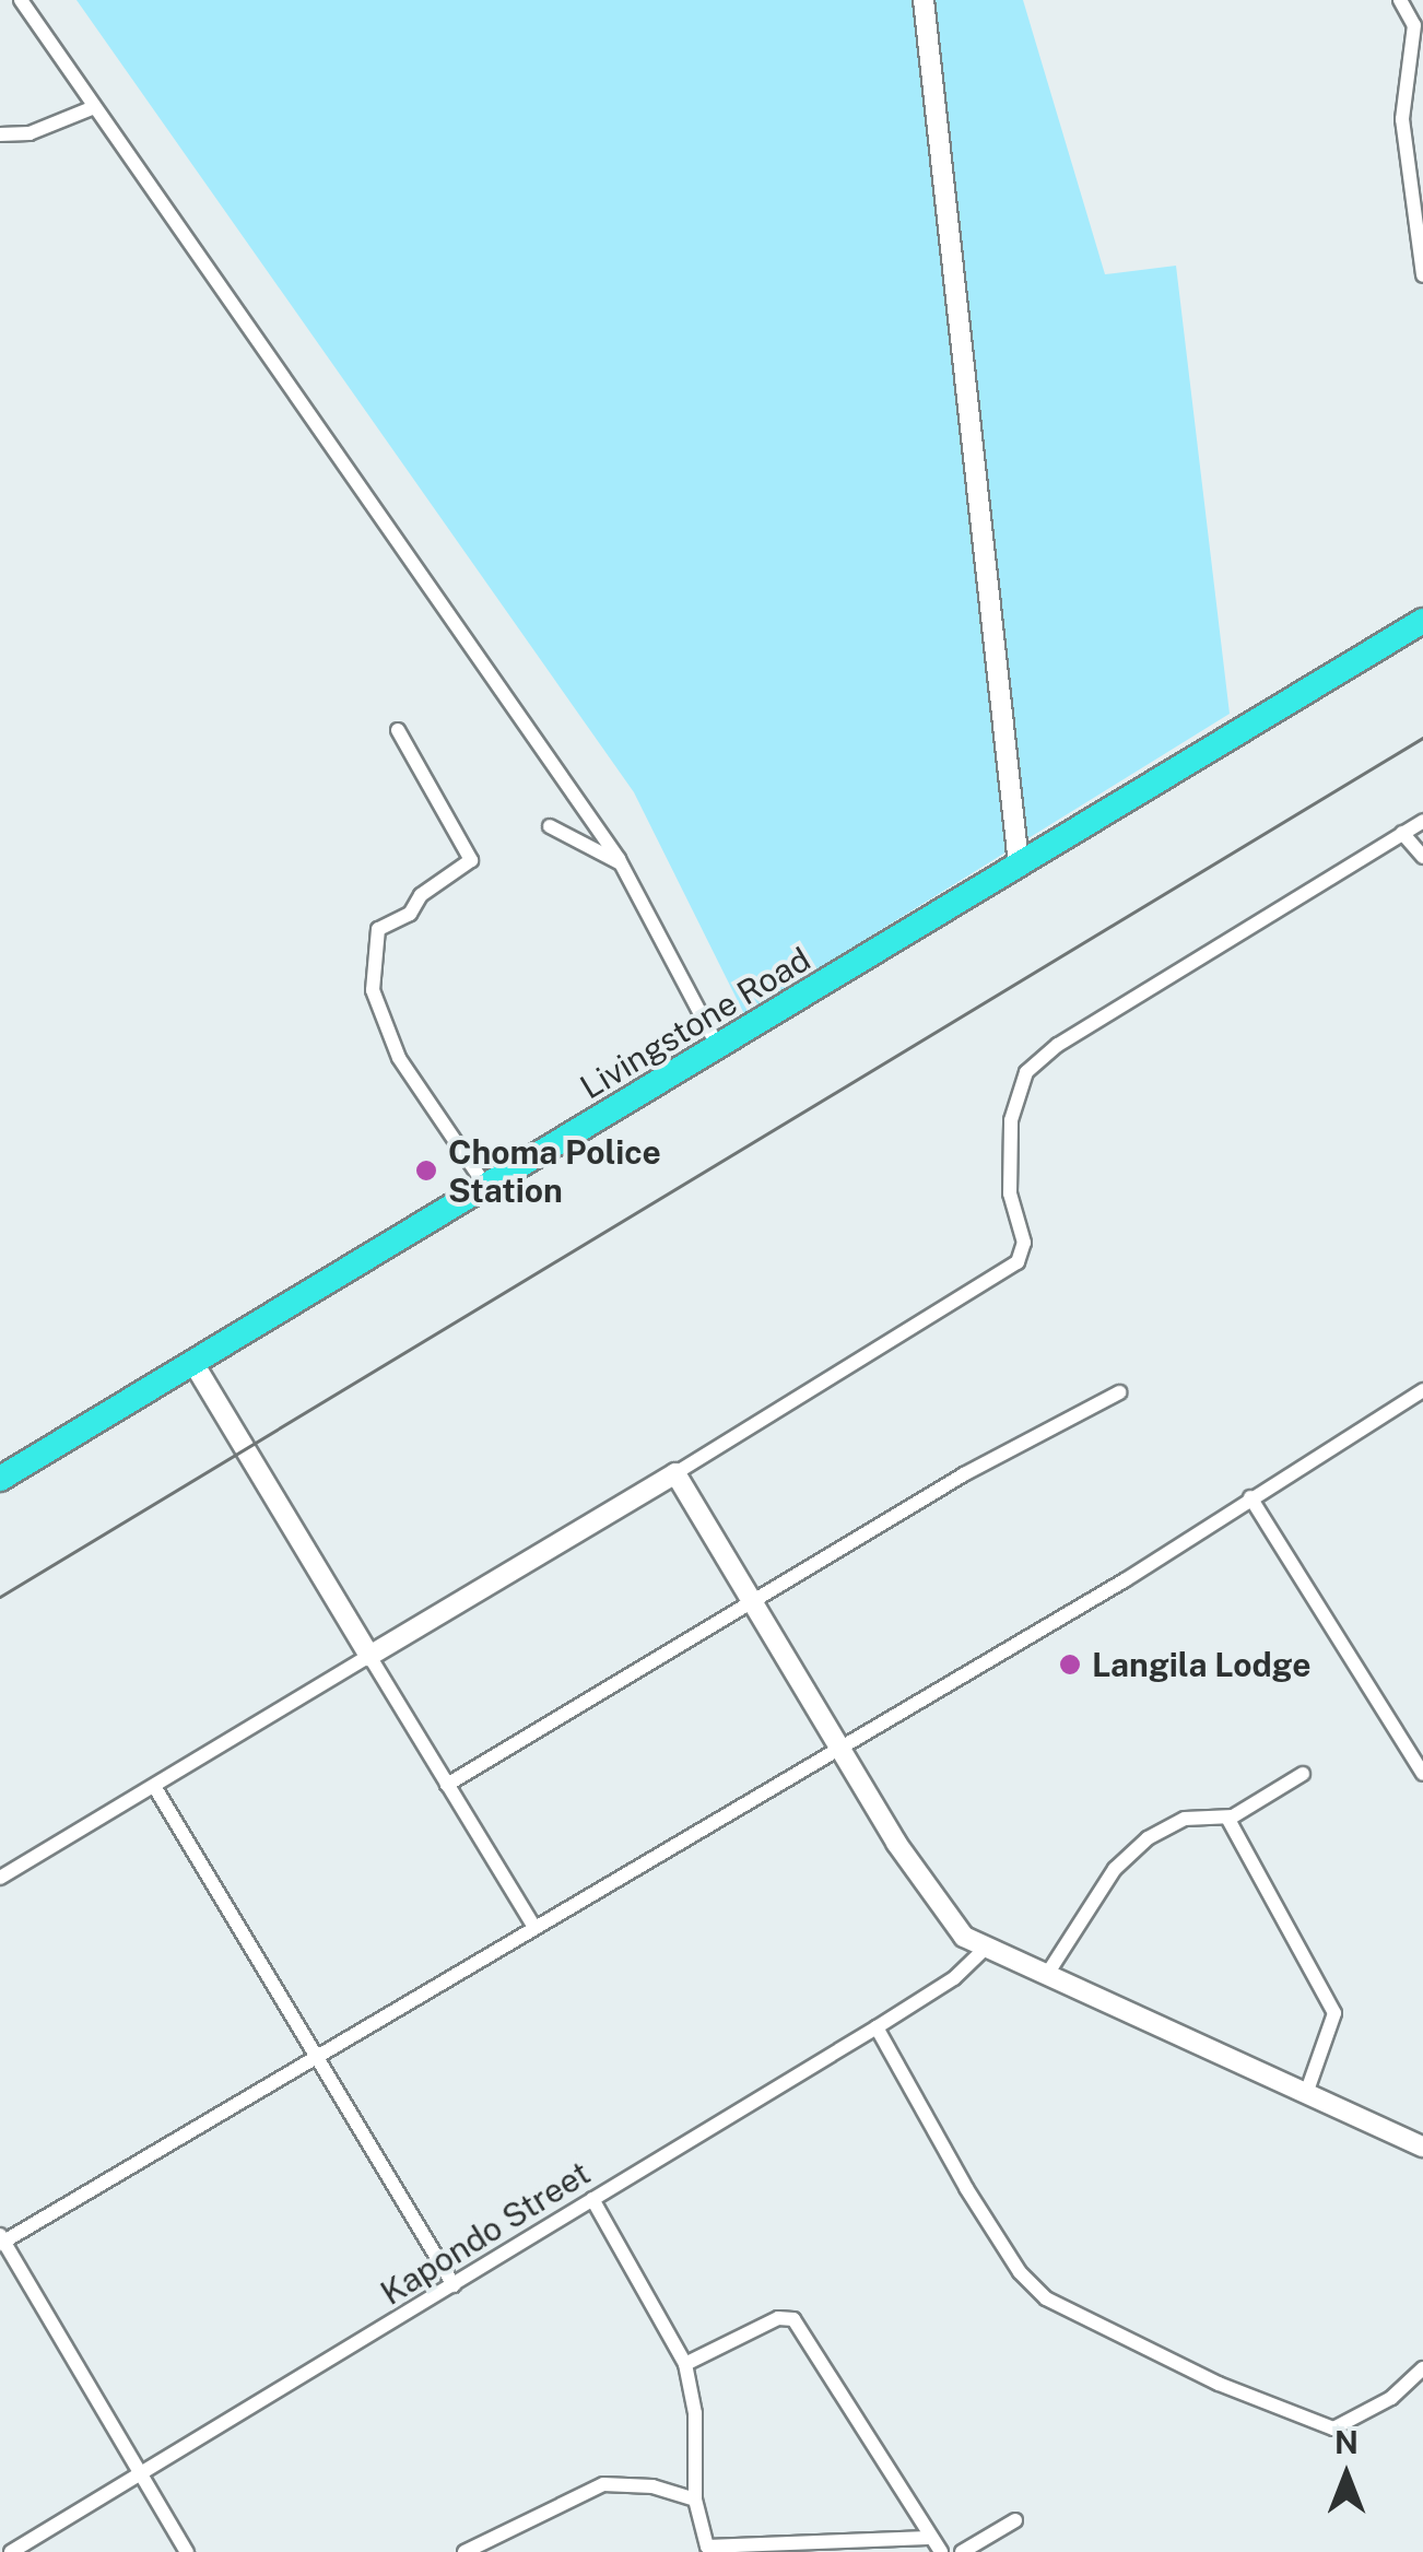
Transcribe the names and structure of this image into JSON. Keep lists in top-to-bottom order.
{
  "streets": {
    "highway": ["Livingstone Road"],
    "street": ["Kapondo Street"]
  },
  "places": ["Choma Police Station", "Langila Lodge"],
  "north": "top"
}
